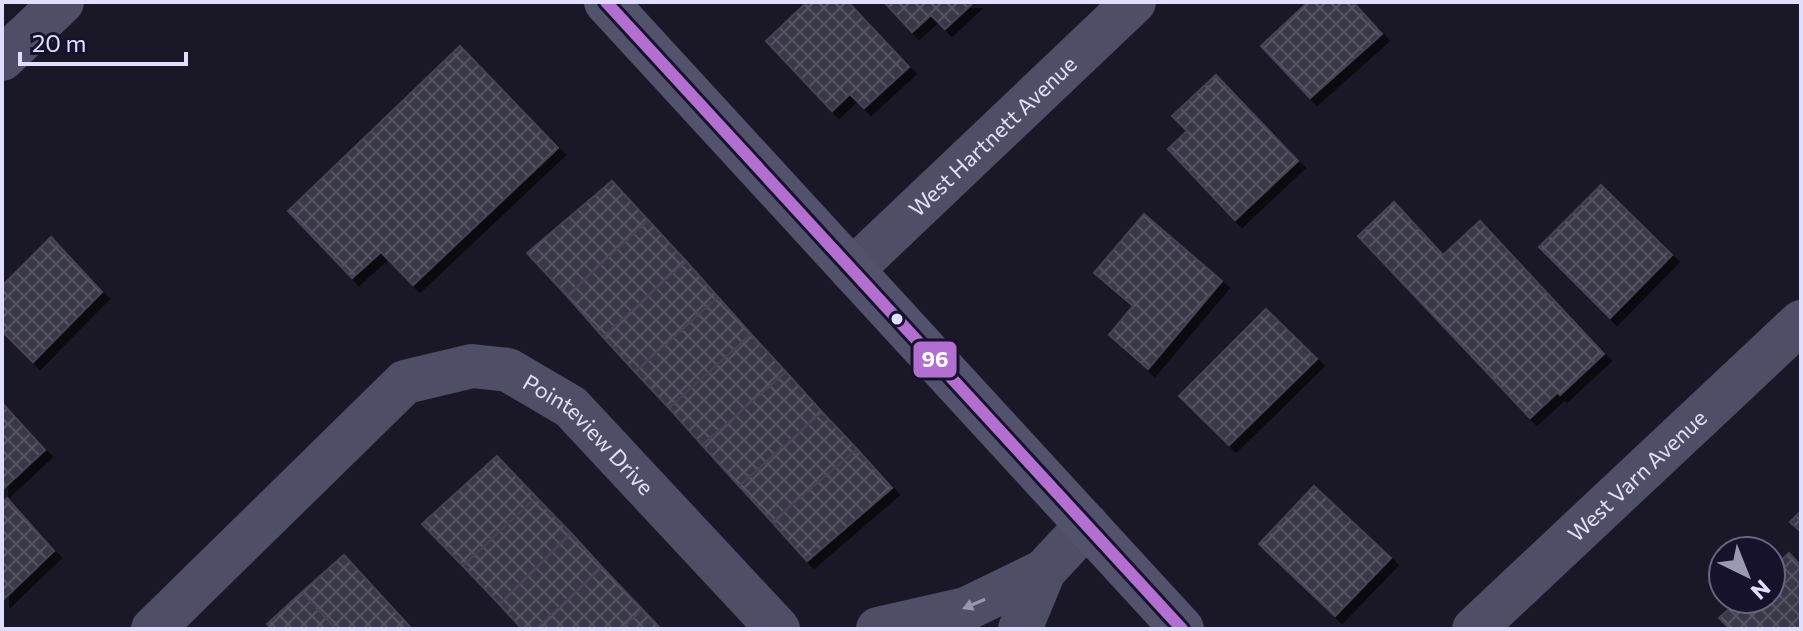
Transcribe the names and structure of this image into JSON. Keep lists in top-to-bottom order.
{
  "streets": {
    "street": ["West Hartnett Avenue", "Pointeview Drive", "West Varn Avenue"]
  },
  "lines": ["transit line 96"],
  "scale_bar": "20 m",
  "north": "bottom right"
}
